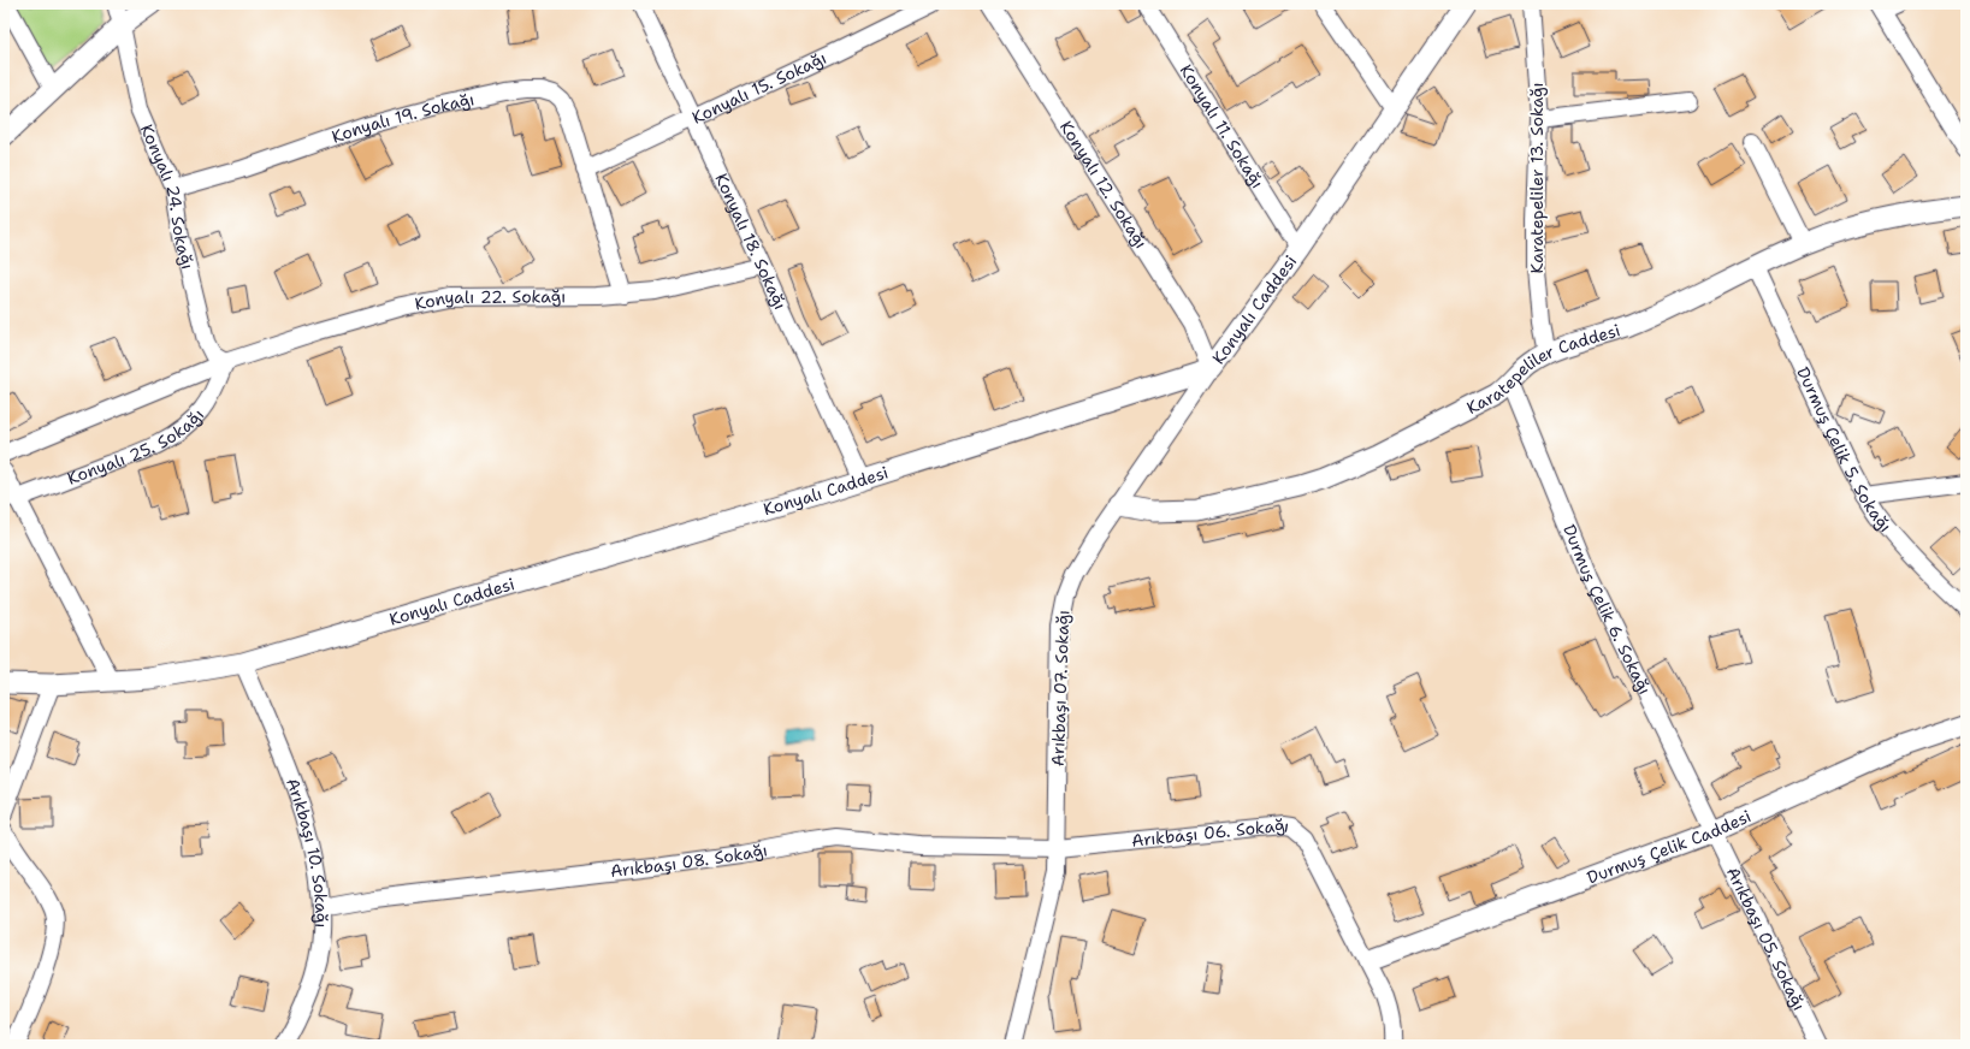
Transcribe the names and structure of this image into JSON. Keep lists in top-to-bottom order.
{
  "streets": {
    "street": [
      "Konyalı 15. Sokağı",
      "Konyalı 19. Sokağı",
      "Konyalı 11. Sokağı",
      "Karatepeliler 13. Sokağı",
      "Konyalı 12. Sokağı",
      "Konyalı 24. Sokağı",
      "Konyalı 18. Sokağı",
      "Konyalı 22. Sokağı",
      "Konyalı Caddesi",
      "Karatepeliler Caddesi",
      "Konyalı 25. Sokağı",
      "Durmuş Çelik 5. Sokağı",
      "Durmuş Çelik 6. Sokağı",
      "Arıkbaşı 07. Sokağı",
      "Arıkbaşı 06. Sokağı",
      "Durmuş Çelik Caddesi",
      "Arıkbaşı 10. Sokağı",
      "Arıkbaşı 08. Sokağı",
      "Arıkbaşı 05. Sokağı"
    ]
  },
  "crossings": [
    ["Konyalı 15. Sokağı", "Konyalı 19. Sokağı"],
    ["Konyalı 15. Sokağı", "Konyalı 18. Sokağı"],
    ["Konyalı 19. Sokağı", "Konyalı 24. Sokağı"],
    ["Konyalı 19. Sokağı", "Konyalı 22. Sokağı"],
    ["Konyalı 11. Sokağı", "Konyalı Caddesi"],
    ["Karatepeliler 13. Sokağı", "Karatepeliler Caddesi"],
    ["Konyalı 12. Sokağı", "Konyalı Caddesi"],
    ["Konyalı 12. Sokağı", "Arıkbaşı 07. Sokağı"],
    ["Konyalı 24. Sokağı", "Konyalı 22. Sokağı"],
    ["Konyalı 24. Sokağı", "Konyalı 25. Sokağı"],
    ["Konyalı 18. Sokağı", "Konyalı 22. Sokağı"],
    ["Konyalı 18. Sokağı", "Konyalı Caddesi"],
    ["Konyalı 22. Sokağı", "Konyalı 25. Sokağı"],
    ["Konyalı Caddesi", "Arıkbaşı 07. Sokağı"],
    ["Konyalı Caddesi", "Arıkbaşı 10. Sokağı"],
    ["Karatepeliler Caddesi", "Durmuş Çelik 5. Sokağı"],
    ["Karatepeliler Caddesi", "Durmuş Çelik 6. Sokağı"],
    ["Karatepeliler Caddesi", "Arıkbaşı 07. Sokağı"],
    ["Durmuş Çelik 6. Sokağı", "Durmuş Çelik Caddesi"],
    ["Durmuş Çelik 6. Sokağı", "Arıkbaşı 05. Sokağı"],
    ["Arıkbaşı 07. Sokağı", "Arıkbaşı 06. Sokağı"],
    ["Arıkbaşı 07. Sokağı", "Arıkbaşı 08. Sokağı"],
    ["Arıkbaşı 06. Sokağı", "Durmuş Çelik Caddesi"],
    ["Arıkbaşı 06. Sokağı", "Arıkbaşı 08. Sokağı"],
    ["Durmuş Çelik Caddesi", "Arıkbaşı 05. Sokağı"],
    ["Arıkbaşı 10. Sokağı", "Arıkbaşı 08. Sokağı"]
  ]
}
